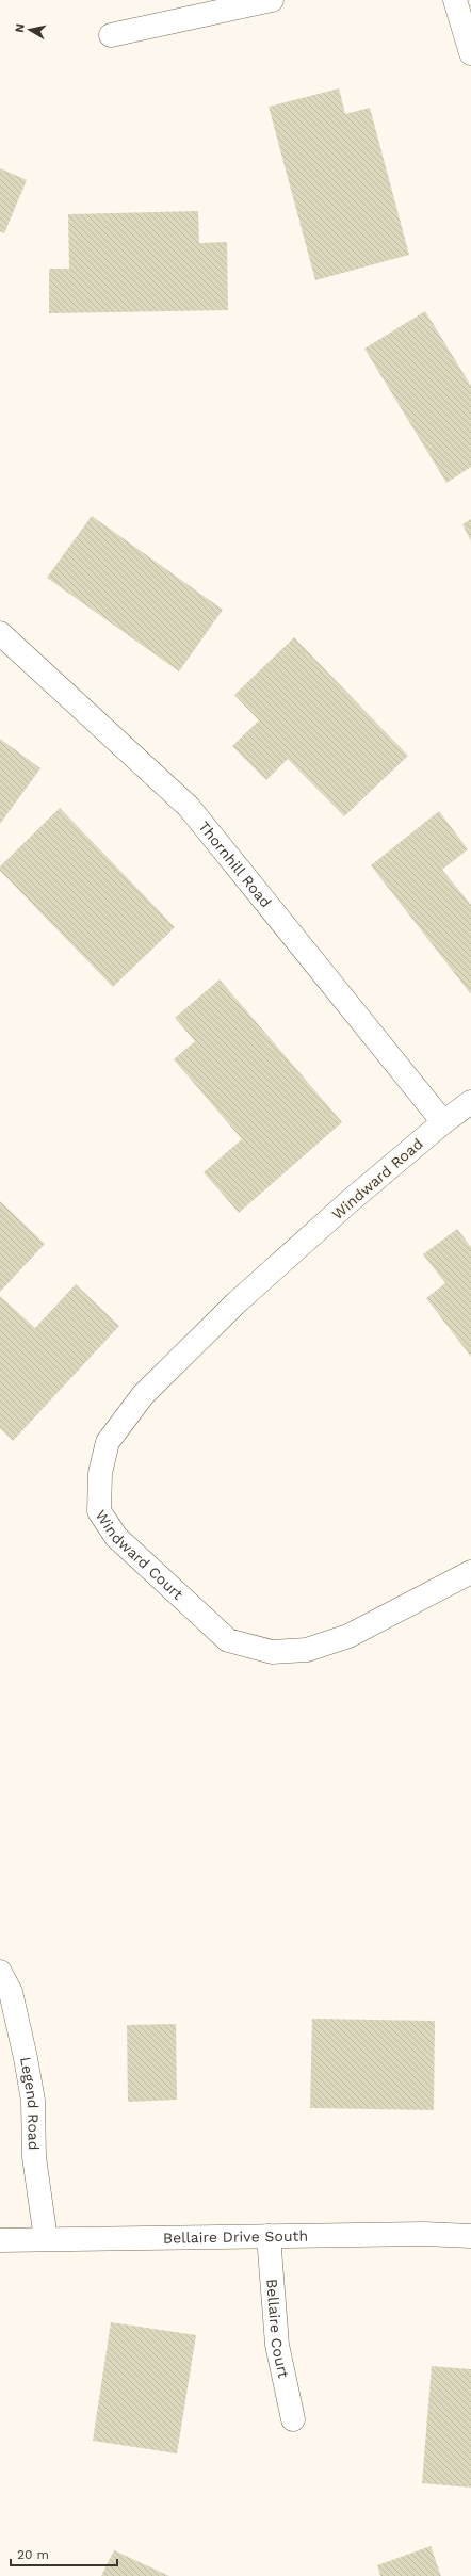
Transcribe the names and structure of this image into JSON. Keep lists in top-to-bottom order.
{
  "streets": {
    "street": [
      "Thornhill Road",
      "Windward Road",
      "Windward Court",
      "Legend Road",
      "Bellaire Drive South",
      "Bellaire Court"
    ]
  },
  "crossings": [
    ["Thornhill Road", "Windward Road"],
    ["Windward Road", "Windward Court"],
    ["Legend Road", "Bellaire Drive South"],
    ["Bellaire Drive South", "Bellaire Court"]
  ],
  "scale_bar": "20 m",
  "north": "left"
}
